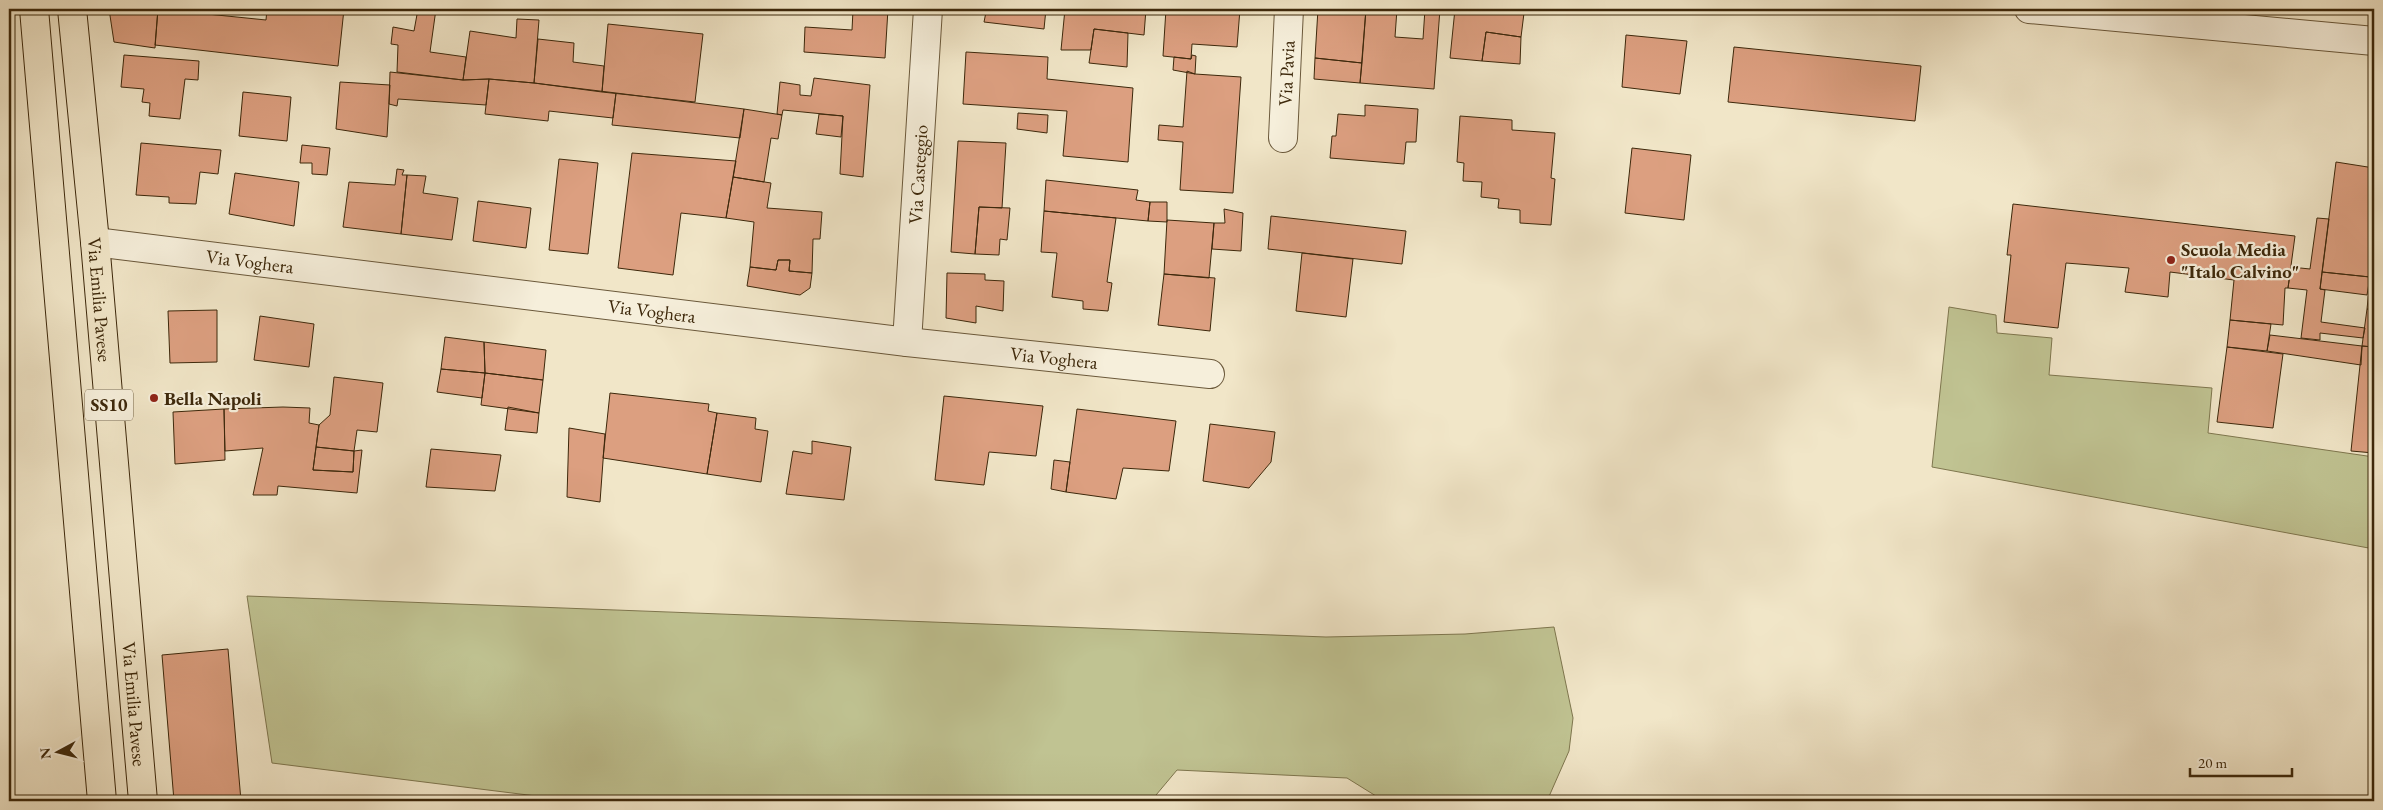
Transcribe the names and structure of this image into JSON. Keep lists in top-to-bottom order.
{
  "streets": {
    "main road": ["Via Emilia Pavese", "SS10"],
    "street": ["Via Pavia", "Via Casteggio", "Via Voghera"]
  },
  "crossings": [
    ["Via Casteggio", "Via Voghera"],
    ["Via Voghera", "Via Emilia Pavese"]
  ],
  "places": ["Scuola Media \"Italo Calvino\"", "Bella Napoli"],
  "scale_bar": "20 m",
  "north": "left"
}
